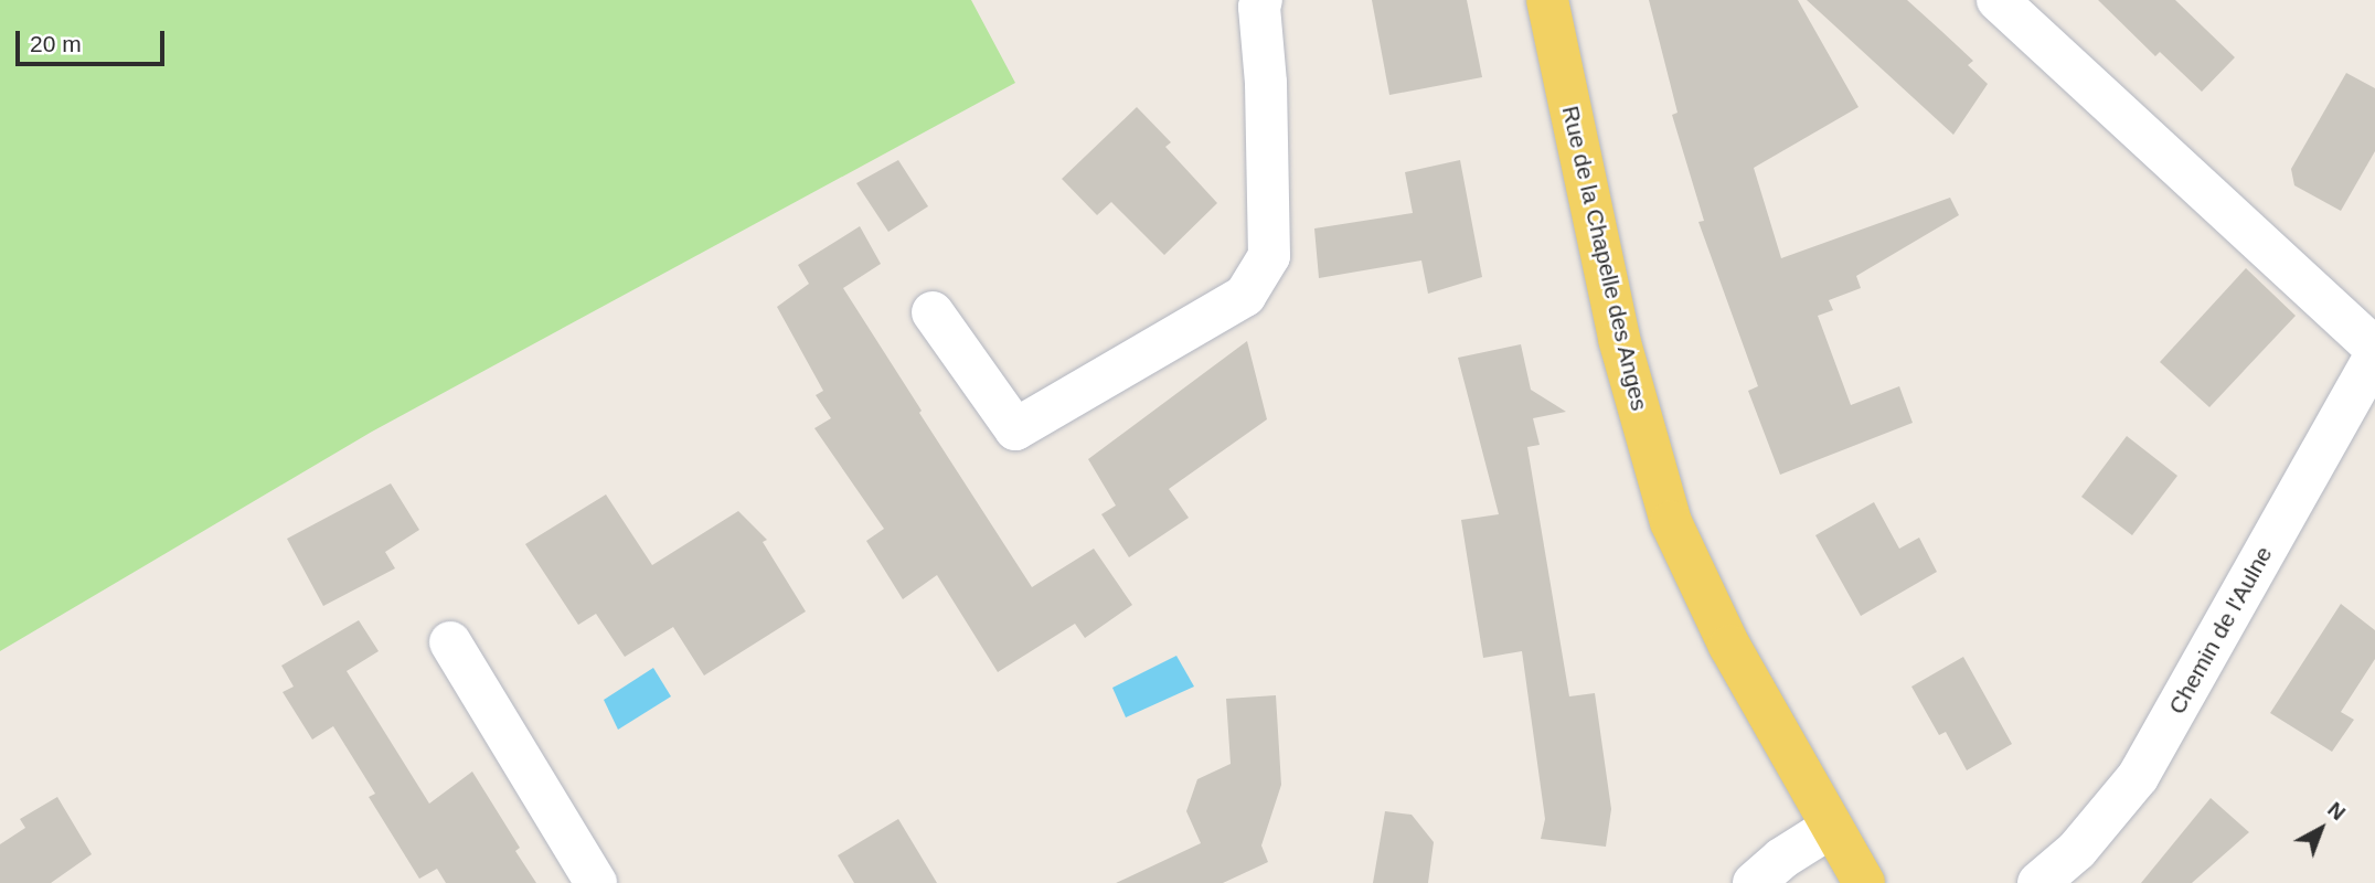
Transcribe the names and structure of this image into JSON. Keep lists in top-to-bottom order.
{
  "streets": {
    "main road": ["Rue de la Chapelle des Anges"],
    "street": ["Chemin de l'Aulne"]
  },
  "scale_bar": "20 m",
  "north": "top right"
}
